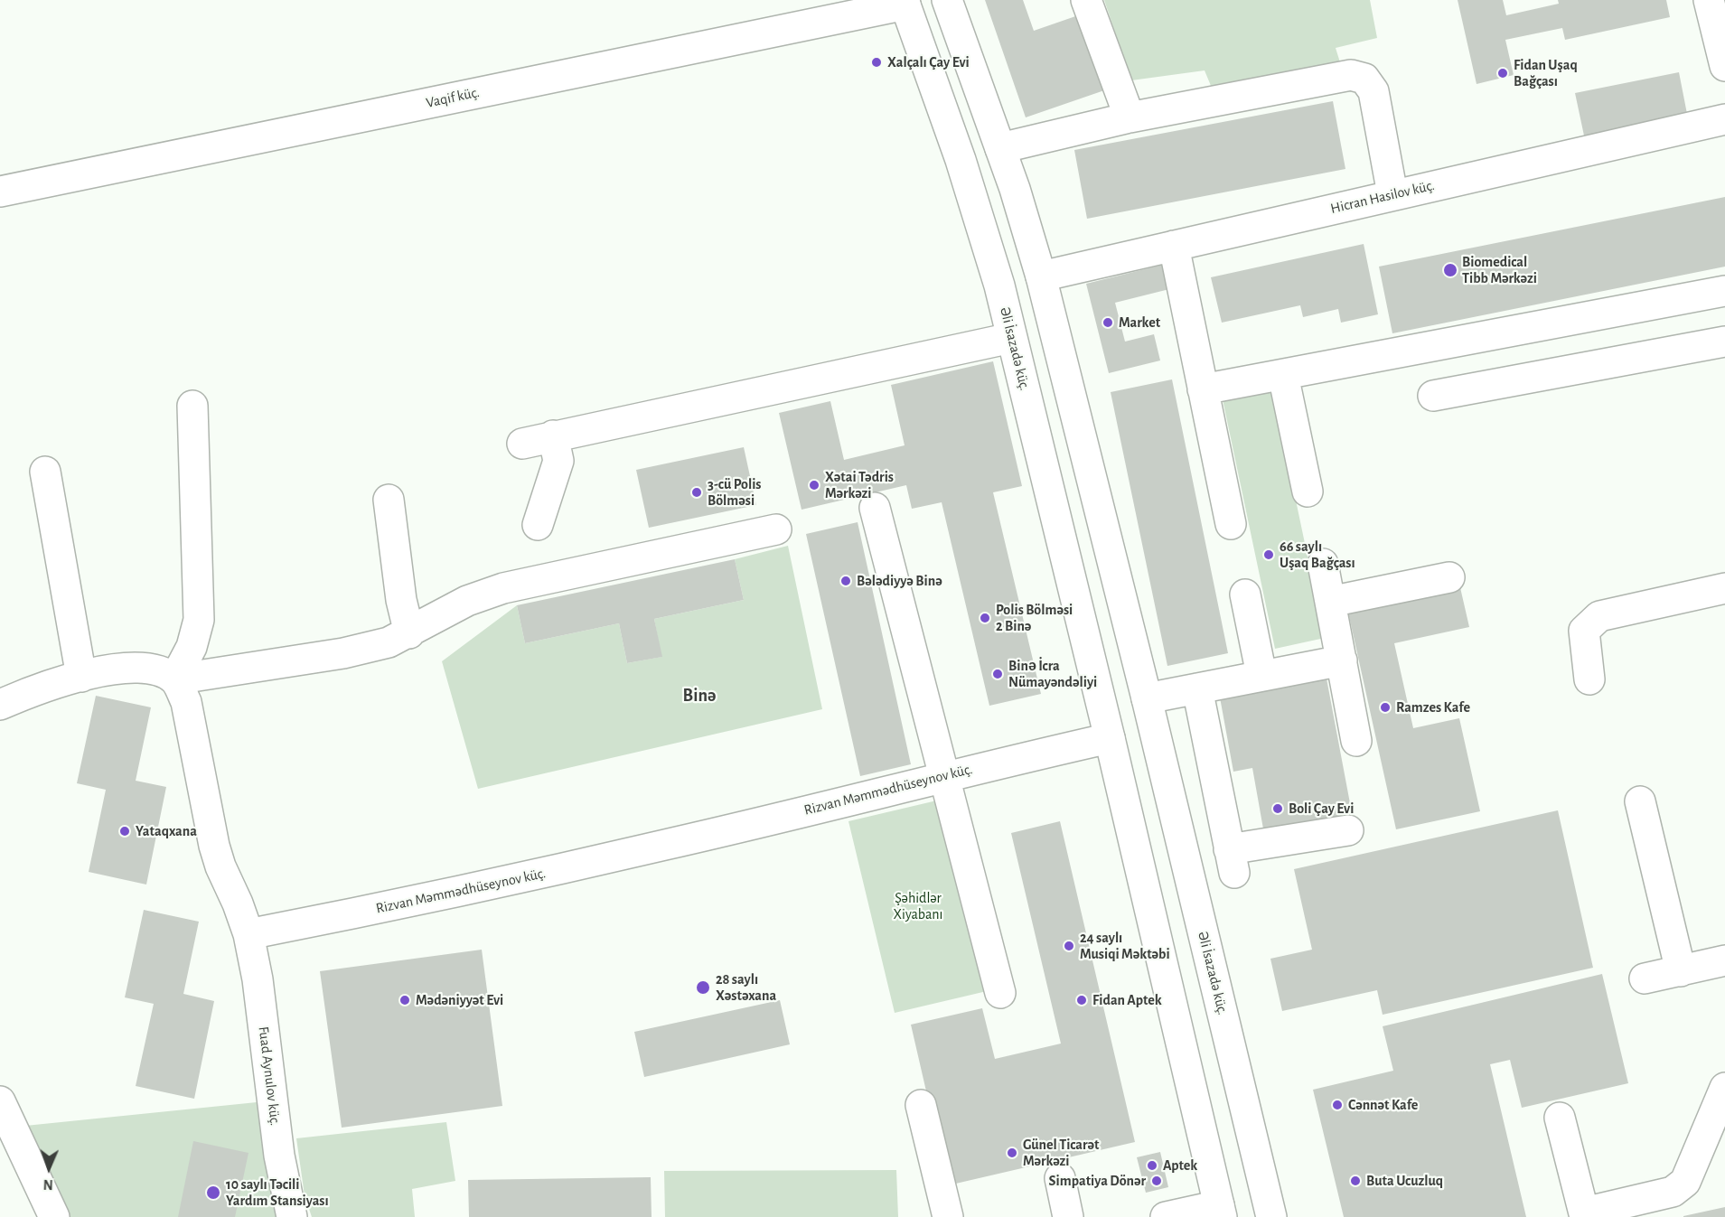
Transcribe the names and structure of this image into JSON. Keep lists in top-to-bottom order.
{
  "streets": {
    "street": [
      "Vaqif küç.",
      "Hicran Hasilov küç.",
      "Əli İsazadə küç.",
      "Rizvan Məmmədhüseynov küç.",
      "Fuad Aynulov küç."
    ]
  },
  "crossings": [
    ["Vaqif küç.", "Əli İsazadə küç."],
    ["Hicran Hasilov küç.", "Əli İsazadə küç."],
    ["Əli İsazadə küç.", "Rizvan Məmmədhüseynov küç."],
    ["Rizvan Məmmədhüseynov küç.", "Fuad Aynulov küç."]
  ],
  "districts": ["Binə"],
  "parks": ["Şəhidlər Xiyabanı"],
  "places": [
    "Xalçalı Çay Evi",
    "Fidan Uşaq Bağçası",
    "Biomedical Tibb Mərkəzi",
    "Market",
    "Xətai Tədris Mərkəzi",
    "3-cü Polis Bölməsi",
    "66 saylı Uşaq Bağçası",
    "Bələdiyyə Binə",
    "Polis Bölməsi 2 Binə",
    "Binǝ İcra Nümayəndəliyi",
    "Ramzes Kafe",
    "Boli Çay Evi",
    "Yataqxana",
    "24 saylı Musiqi Məktəbi",
    "28 saylı Xəstəxana",
    "Mədəniyyət Evi",
    "Fidan Aptek",
    "Cənnət Kafe",
    "Günel Ticarət Mərkəzi",
    "Aptek",
    "Simpatiya Dönər",
    "Buta Ucuzluq",
    "10 saylı Təcili Yardım Stansiyası"
  ],
  "north": "bottom"
}
